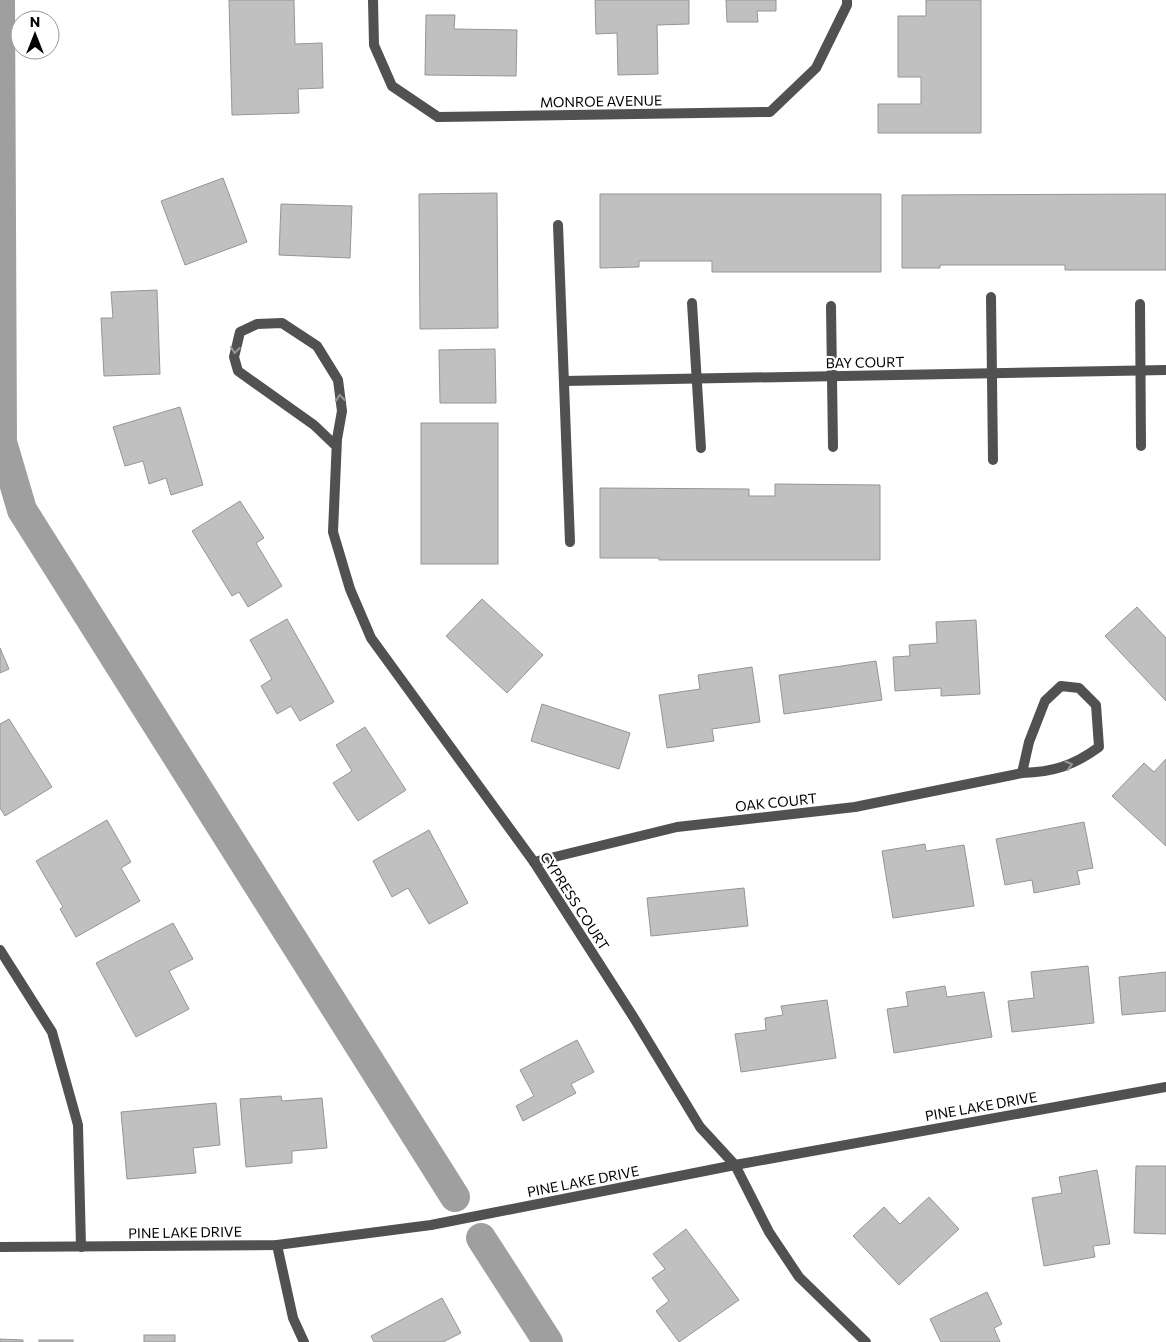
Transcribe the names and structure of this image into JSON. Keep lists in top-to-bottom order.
{
  "streets": {
    "street": [
      "MONROE AVENUE",
      "BAY COURT",
      "OAK COURT",
      "CYPRESS COURT",
      "PINE LAKE DRIVE"
    ]
  },
  "crossings": [
    ["OAK COURT", "CYPRESS COURT"],
    ["CYPRESS COURT", "PINE LAKE DRIVE"]
  ],
  "north": "top"
}
